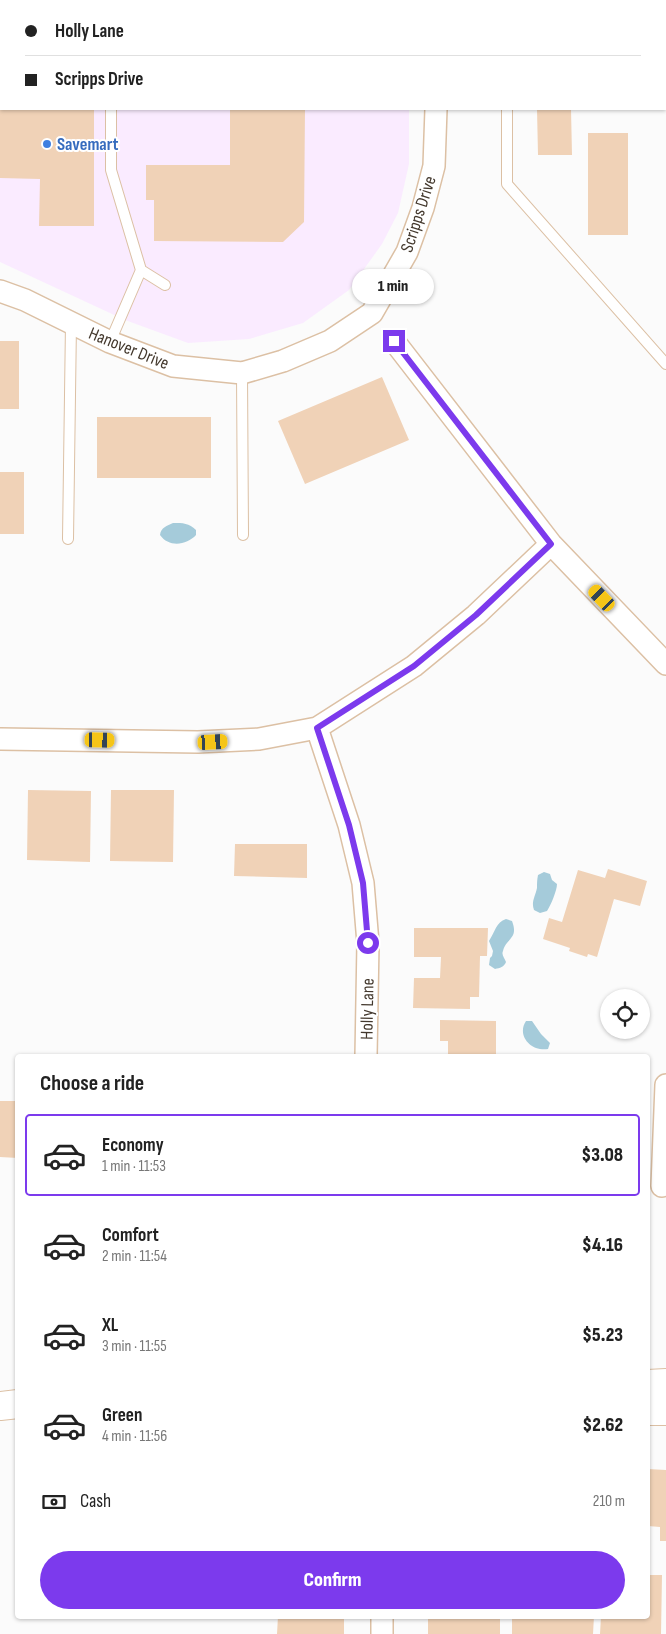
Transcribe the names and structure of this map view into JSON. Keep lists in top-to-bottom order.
{
  "streets": {
    "street": ["Scripps Drive", "Hanover Drive", "Holly Lane"]
  },
  "crossings": [
    ["Scripps Drive", "Hanover Drive"]
  ],
  "places": ["Savemart"],
  "page": {
    "banner": ["Holly Lane", "Scripps Drive"],
    "bubble": "1 min",
    "heading": "Choose a ride",
    "list": [
      {
        "name": "Economy",
        "note": "1 min · 11:53",
        "value": "$3.08"
      },
      {
        "name": "Comfort",
        "note": "2 min · 11:54",
        "value": "$4.16"
      },
      {
        "name": "XL",
        "note": "3 min · 11:55",
        "value": "$5.23"
      },
      {
        "name": "Green",
        "note": "4 min · 11:56",
        "value": "$2.62"
      }
    ],
    "pay": ["Cash", "210 m"],
    "buttons": "Confirm"
  }
}
